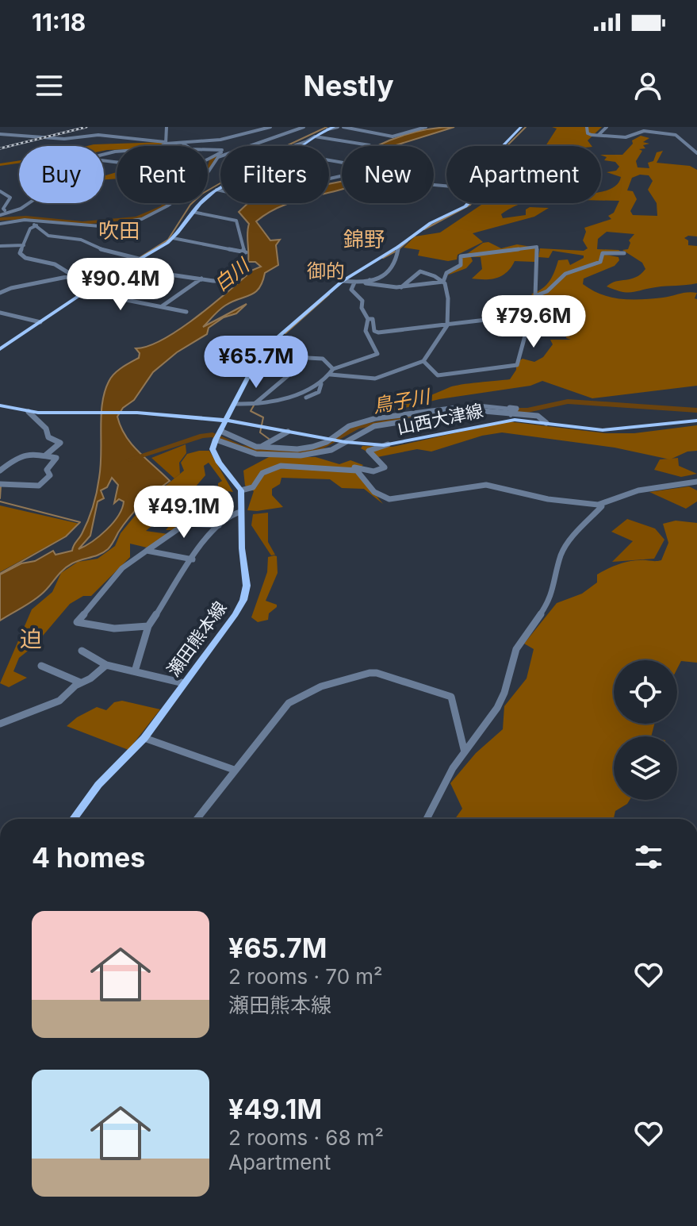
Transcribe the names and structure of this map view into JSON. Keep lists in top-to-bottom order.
{
  "streets": {
    "main road": ["山西大津線", "瀬田熊本線"]
  },
  "districts": [
    "吹田",
    "錦野",
    "御的",
    "迫"
  ],
  "water": ["白川", "鳥子川"],
  "page": {
    "status": "11:18",
    "header": "Nestly",
    "chip": [
      "Buy",
      "Rent",
      "Filters",
      "New",
      "Apartment"
    ],
    "price": [
      "¥90.4M",
      "¥79.6M",
      "¥65.7M",
      "¥49.1M"
    ],
    "heading": "4 homes",
    "list": [
      {
        "name": "¥65.7M",
        "note": "2 rooms · 70 m² · 瀬田熊本線"
      },
      {
        "name": "¥49.1M",
        "note": "2 rooms · 68 m² · Apartment"
      }
    ]
  }
}
